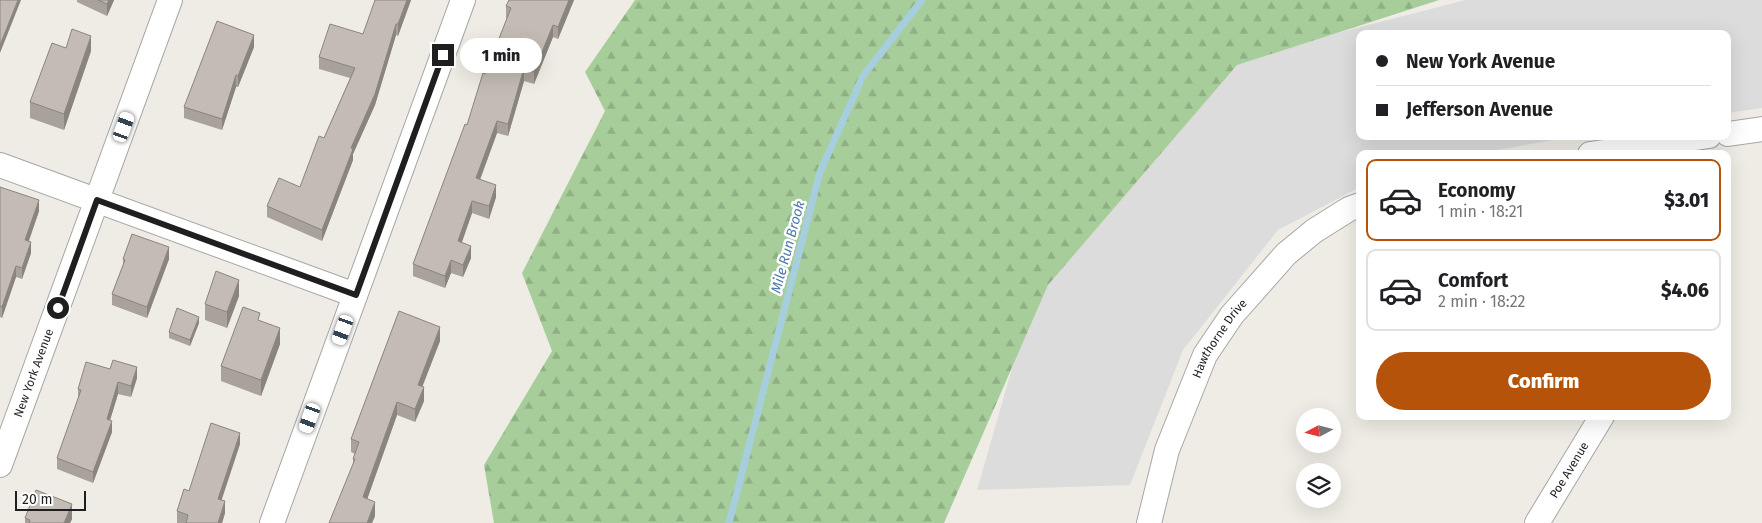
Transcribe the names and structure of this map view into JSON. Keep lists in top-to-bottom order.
{
  "streets": {
    "street": ["Hawthorne Drive", "New York Avenue", "Poe Avenue"]
  },
  "water": ["Mile Run Brook"],
  "scale_bar": "20 m",
  "north": "left",
  "page": {
    "banner": ["New York Avenue", "Jefferson Avenue"],
    "bubble": "1 min",
    "list": [
      {
        "name": "Economy",
        "note": "1 min · 18:21",
        "value": "$3.01"
      },
      {
        "name": "Comfort",
        "note": "2 min · 18:22",
        "value": "$4.06"
      }
    ],
    "buttons": "Confirm",
    "scale": "20 m"
  }
}
